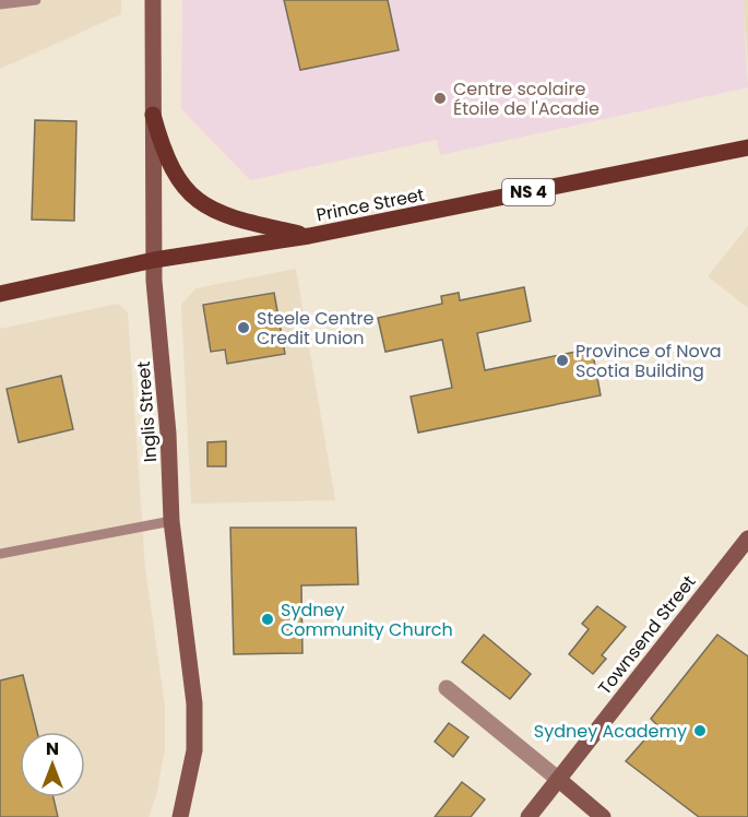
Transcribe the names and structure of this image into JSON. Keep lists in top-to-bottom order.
{
  "streets": {
    "main road": ["NS 4", "Prince Street"],
    "street": ["Inglis Street", "Townsend Street"]
  },
  "crossings": [
    ["Prince Street", "Inglis Street"]
  ],
  "places": [
    "Centre scolaire Étoile de l'Acadie",
    "Steele Centre Credit Union",
    "Province of Nova Scotia Building",
    "Sydney Community Church",
    "Sydney Academy"
  ],
  "north": "top"
}
